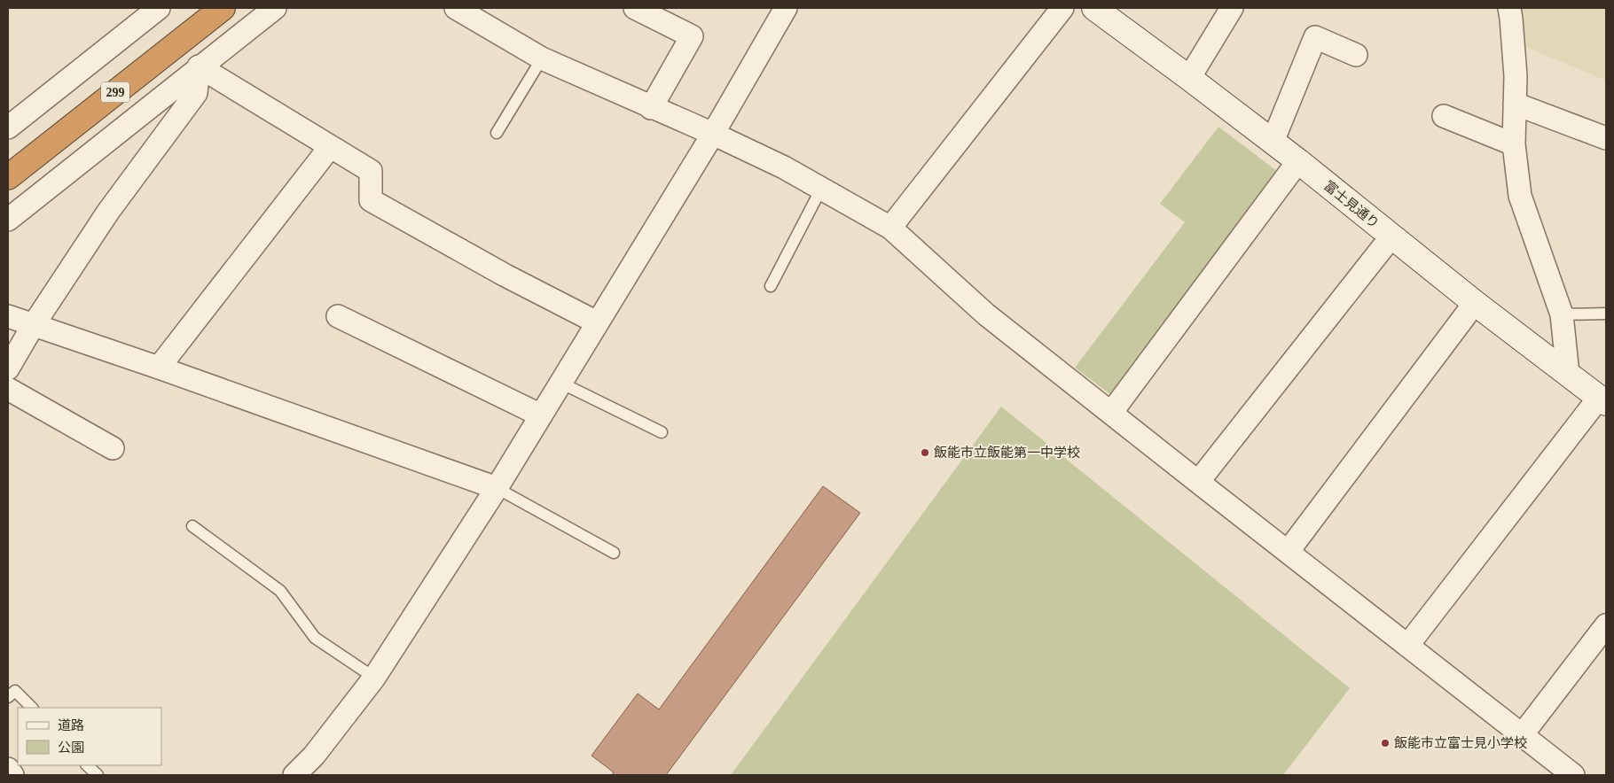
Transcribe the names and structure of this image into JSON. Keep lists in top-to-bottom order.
{
  "streets": {
    "highway": ["299"],
    "street": ["富士見通り"]
  },
  "places": ["飯能市立飯能第一中学校", "飯能市立富士見小学校"],
  "legend": ["道路", "公園"]
}
